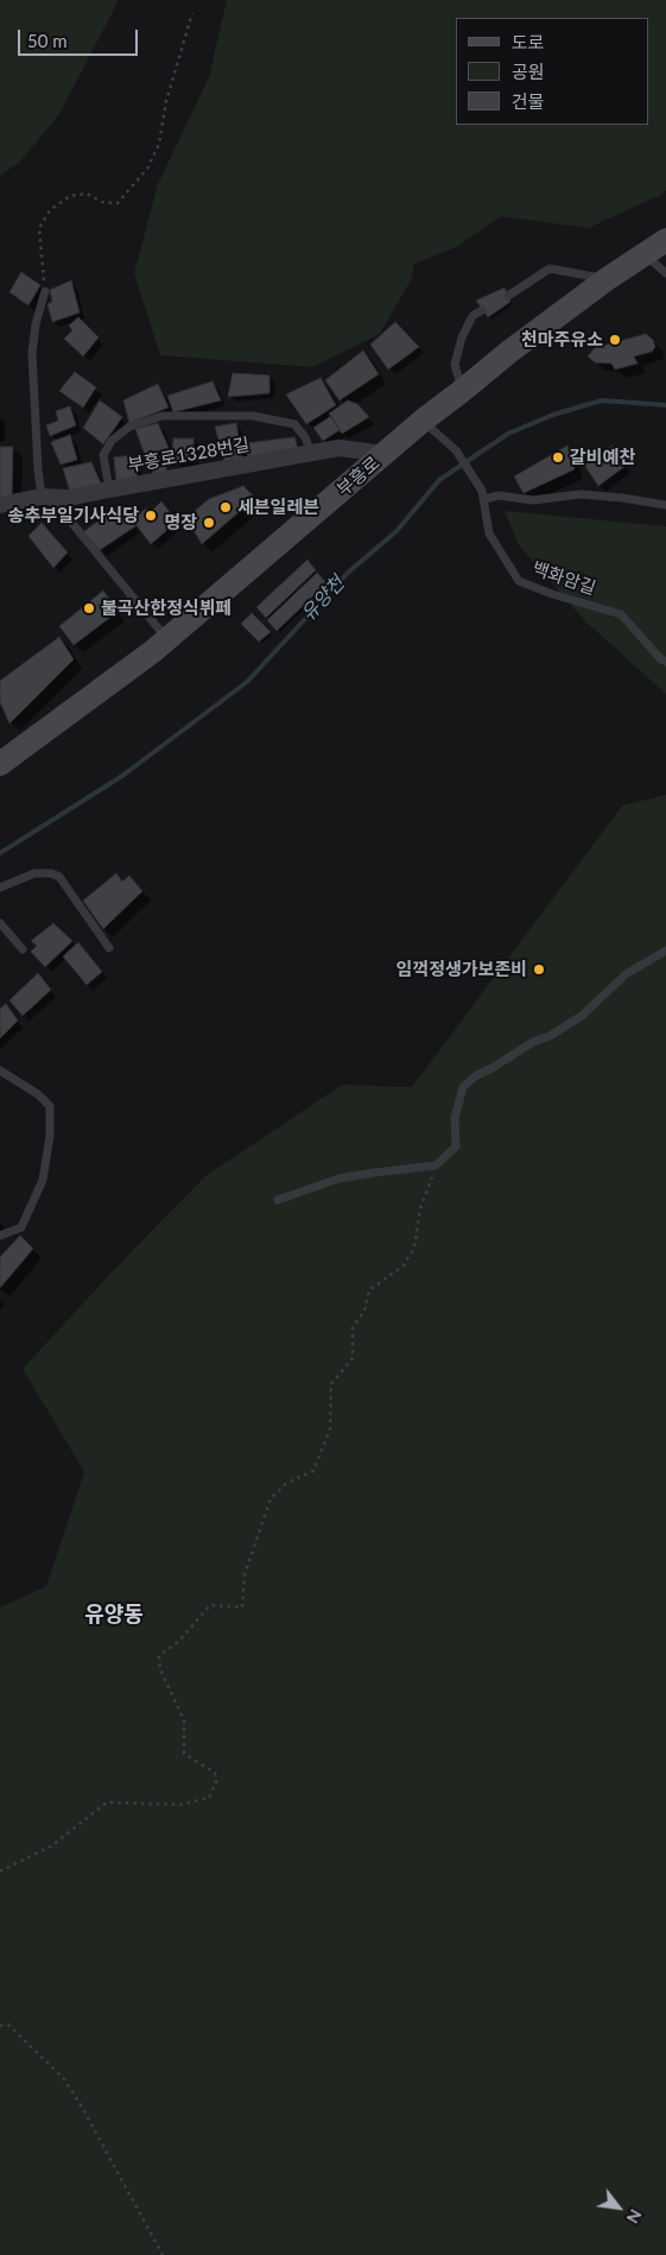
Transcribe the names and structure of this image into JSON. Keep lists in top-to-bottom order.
{
  "streets": {
    "main road": ["부흥로"],
    "street": ["부흥로1328번길"],
    "lane": ["백화암길"]
  },
  "crossings": [
    ["부흥로1328번길", "부흥로"]
  ],
  "districts": ["유양동"],
  "water": ["유양천"],
  "places": [
    "천마주유소",
    "갈비예찬",
    "세븐일레븐",
    "송추부일기사식당",
    "명장",
    "불곡산한정식뷔페",
    "임꺽정생가보존비"
  ],
  "legend": ["도로", "공원", "건물"],
  "scale_bar": "50 m",
  "north": "bottom right"
}
